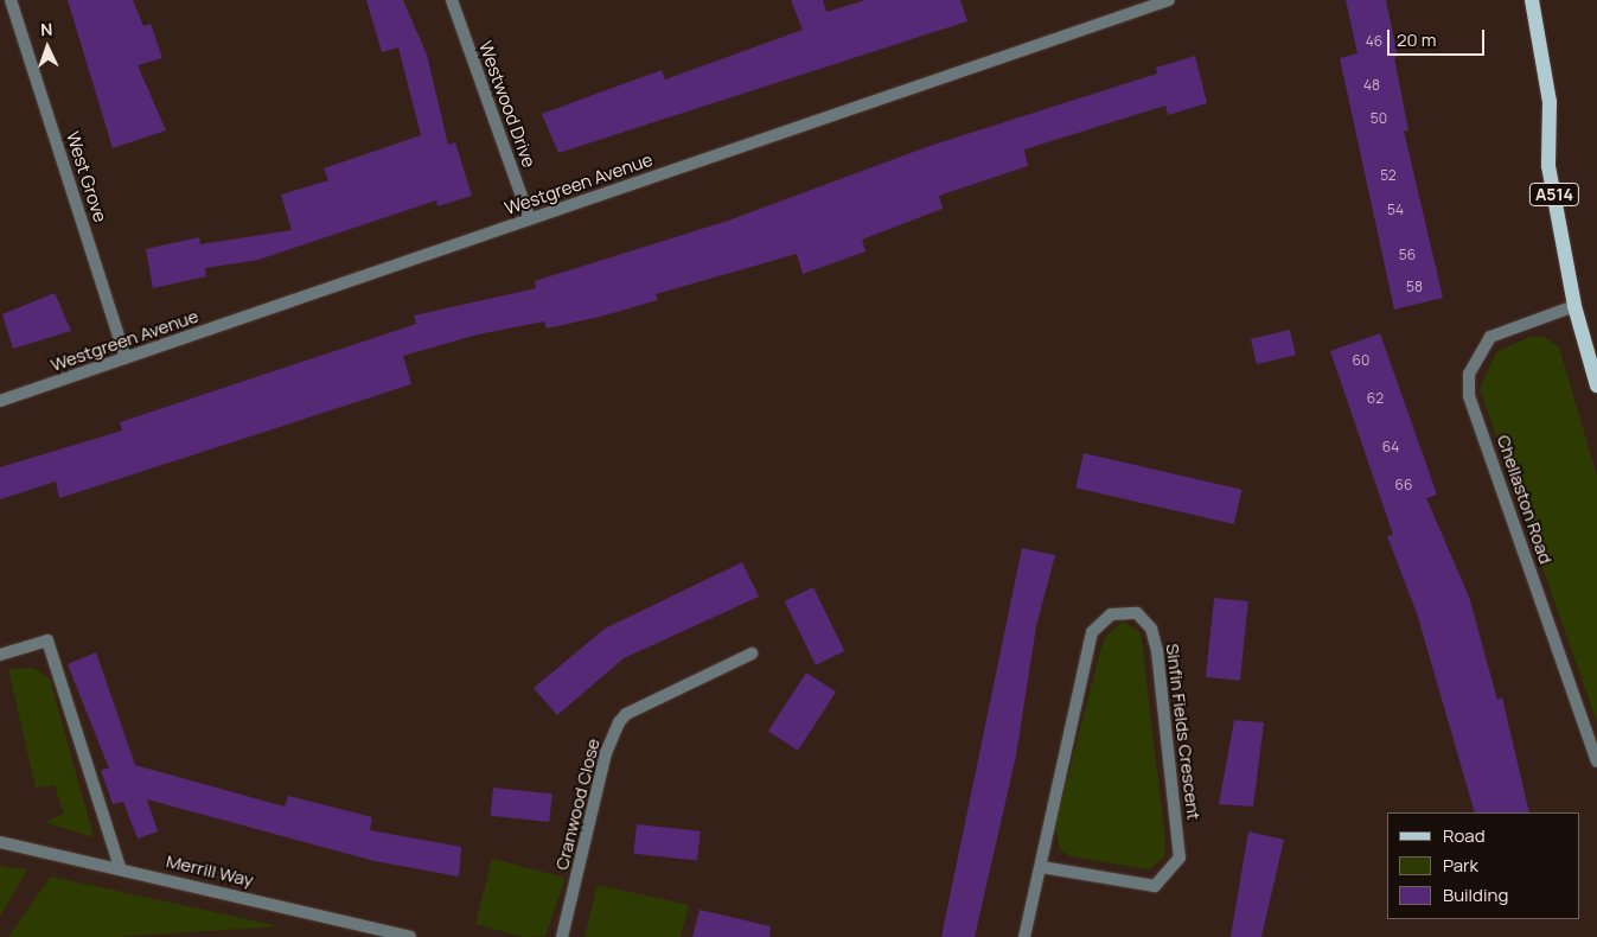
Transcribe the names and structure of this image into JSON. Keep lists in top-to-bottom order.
{
  "streets": {
    "main road": ["A514"],
    "street": [
      "Westwood Drive",
      "West Grove",
      "Westgreen Avenue",
      "Chellaston Road",
      "Sinfin Fields Crescent",
      "Cranwood Close",
      "Merrill Way"
    ]
  },
  "crossings": [
    ["Westwood Drive", "Westgreen Avenue"],
    ["West Grove", "Westgreen Avenue"],
    ["A514", "Chellaston Road"]
  ],
  "house_numbers": [
    "46",
    "48",
    "50",
    "52",
    "54",
    "56",
    "58",
    "60",
    "62",
    "64",
    "66"
  ],
  "legend": ["Road", "Park", "Building"],
  "scale_bar": "20 m",
  "north": "top"
}
